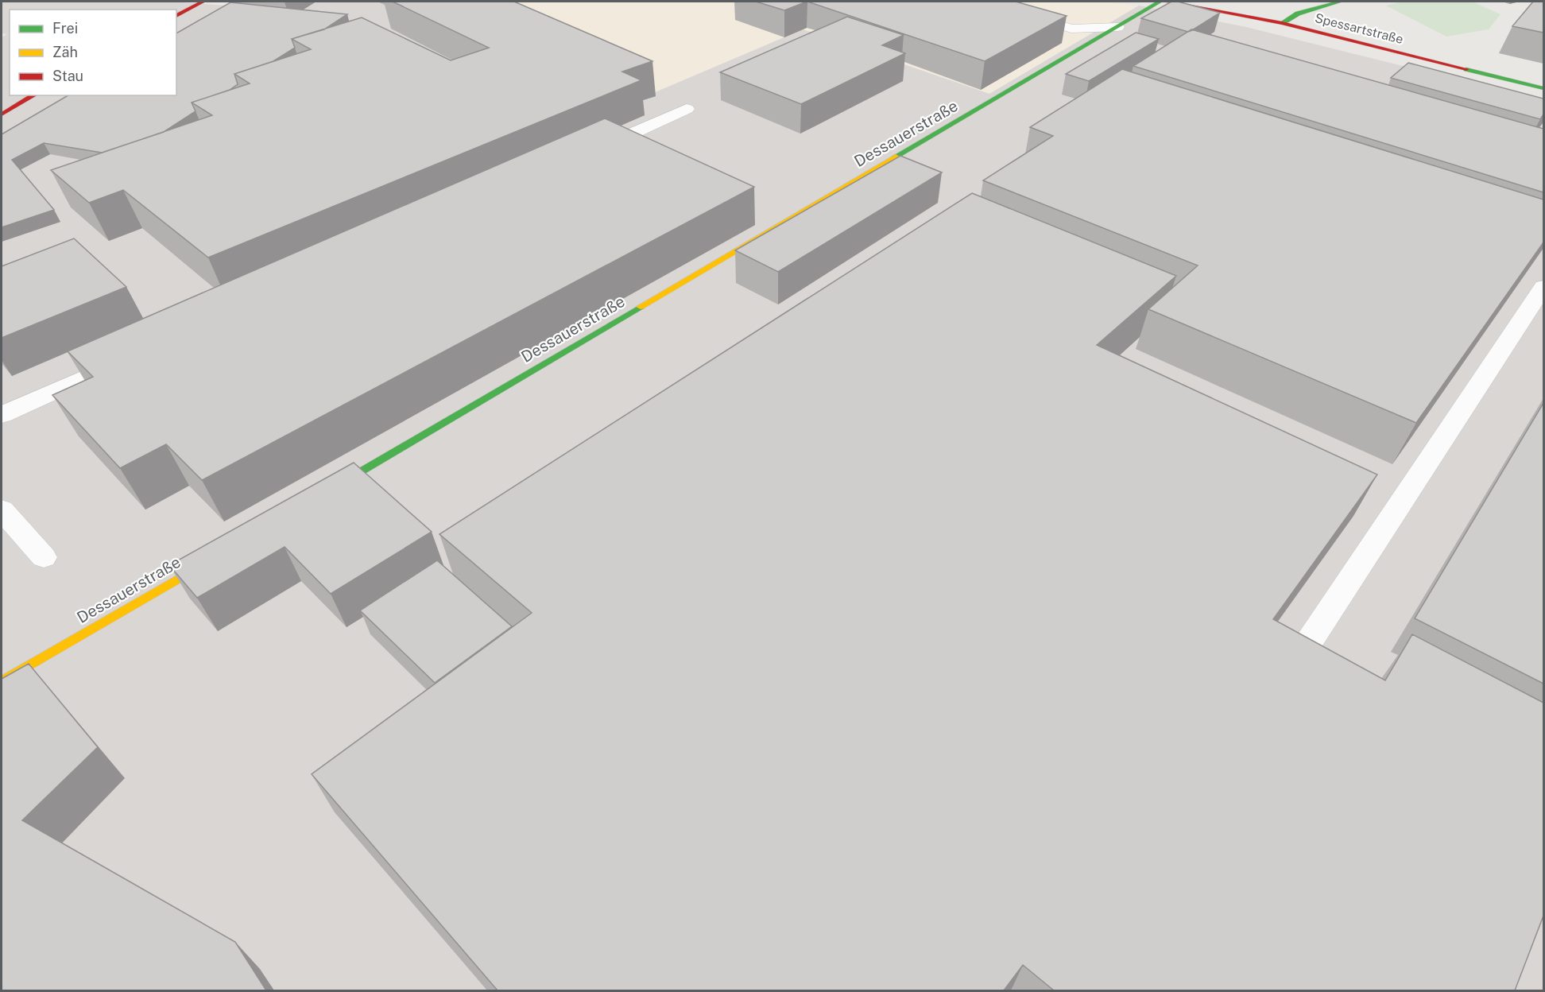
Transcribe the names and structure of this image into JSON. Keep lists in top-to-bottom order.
{
  "streets": {
    "street": ["Spessartstraße", "Dessauerstraße"]
  },
  "legend": ["Frei", "Zäh", "Stau"]
}
